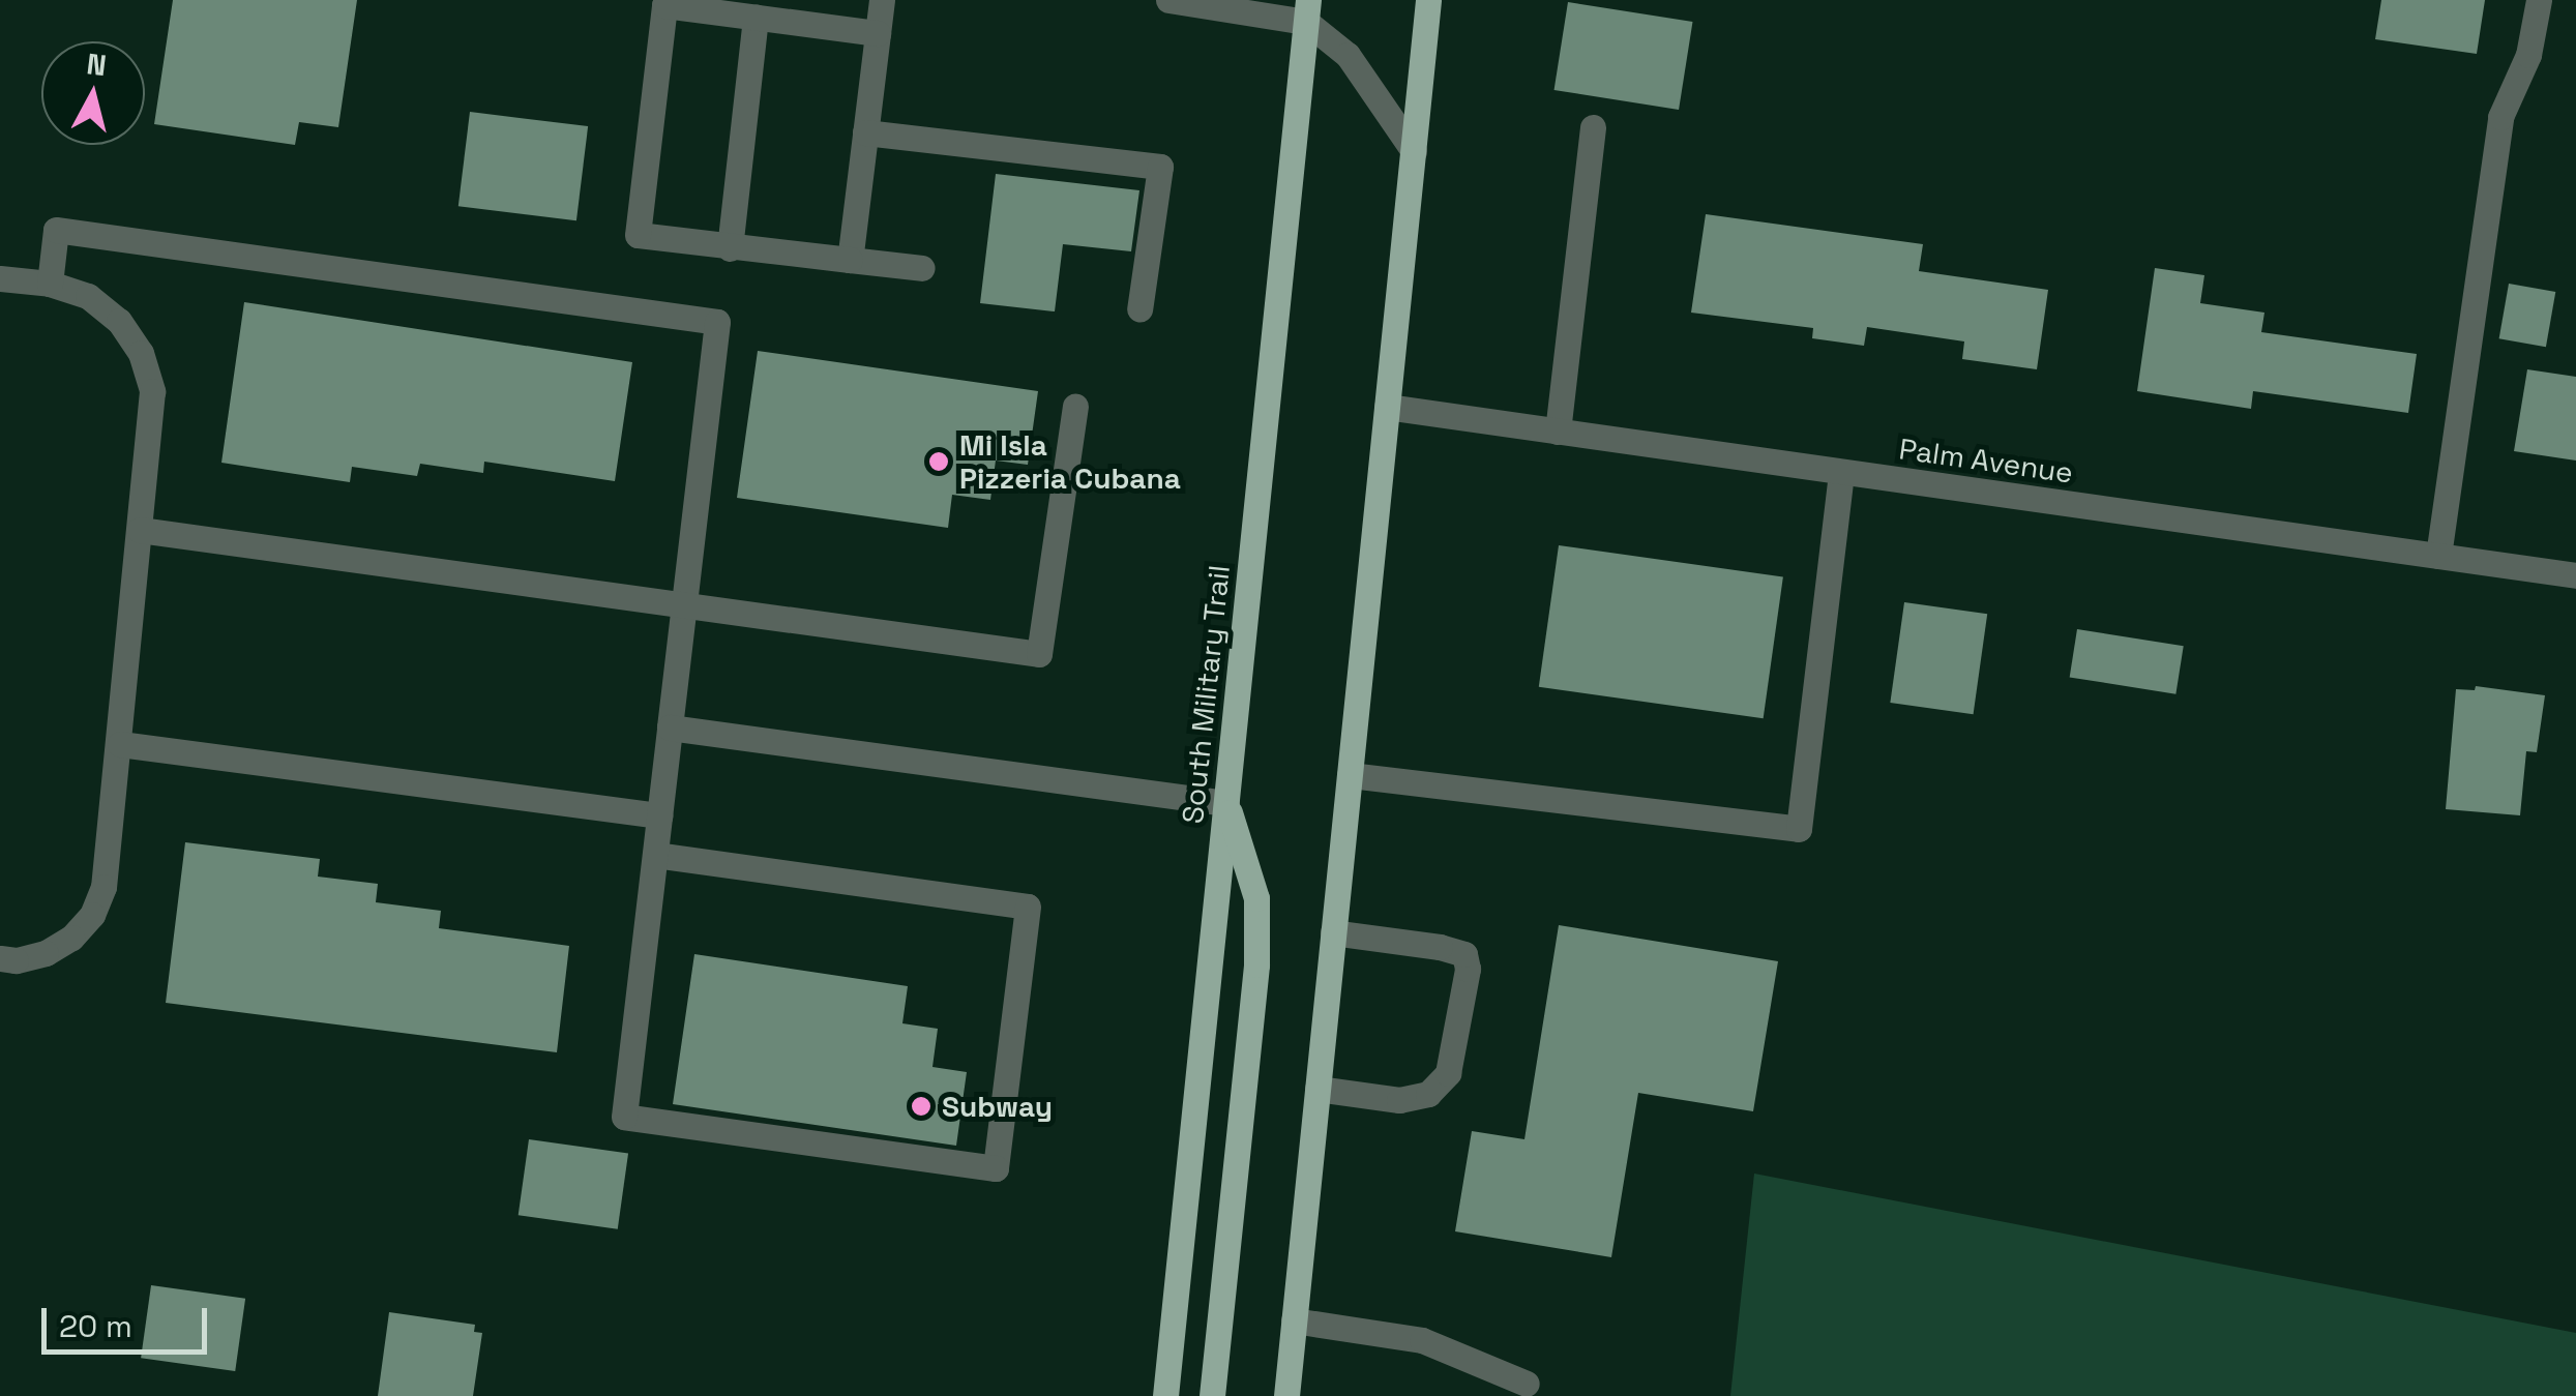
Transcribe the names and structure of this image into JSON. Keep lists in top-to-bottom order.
{
  "streets": {
    "main road": ["South Military Trail"],
    "street": ["Palm Avenue"]
  },
  "places": ["Mi Isla Pizzeria Cubana", "Subway"],
  "scale_bar": "20 m",
  "north": "top"
}
